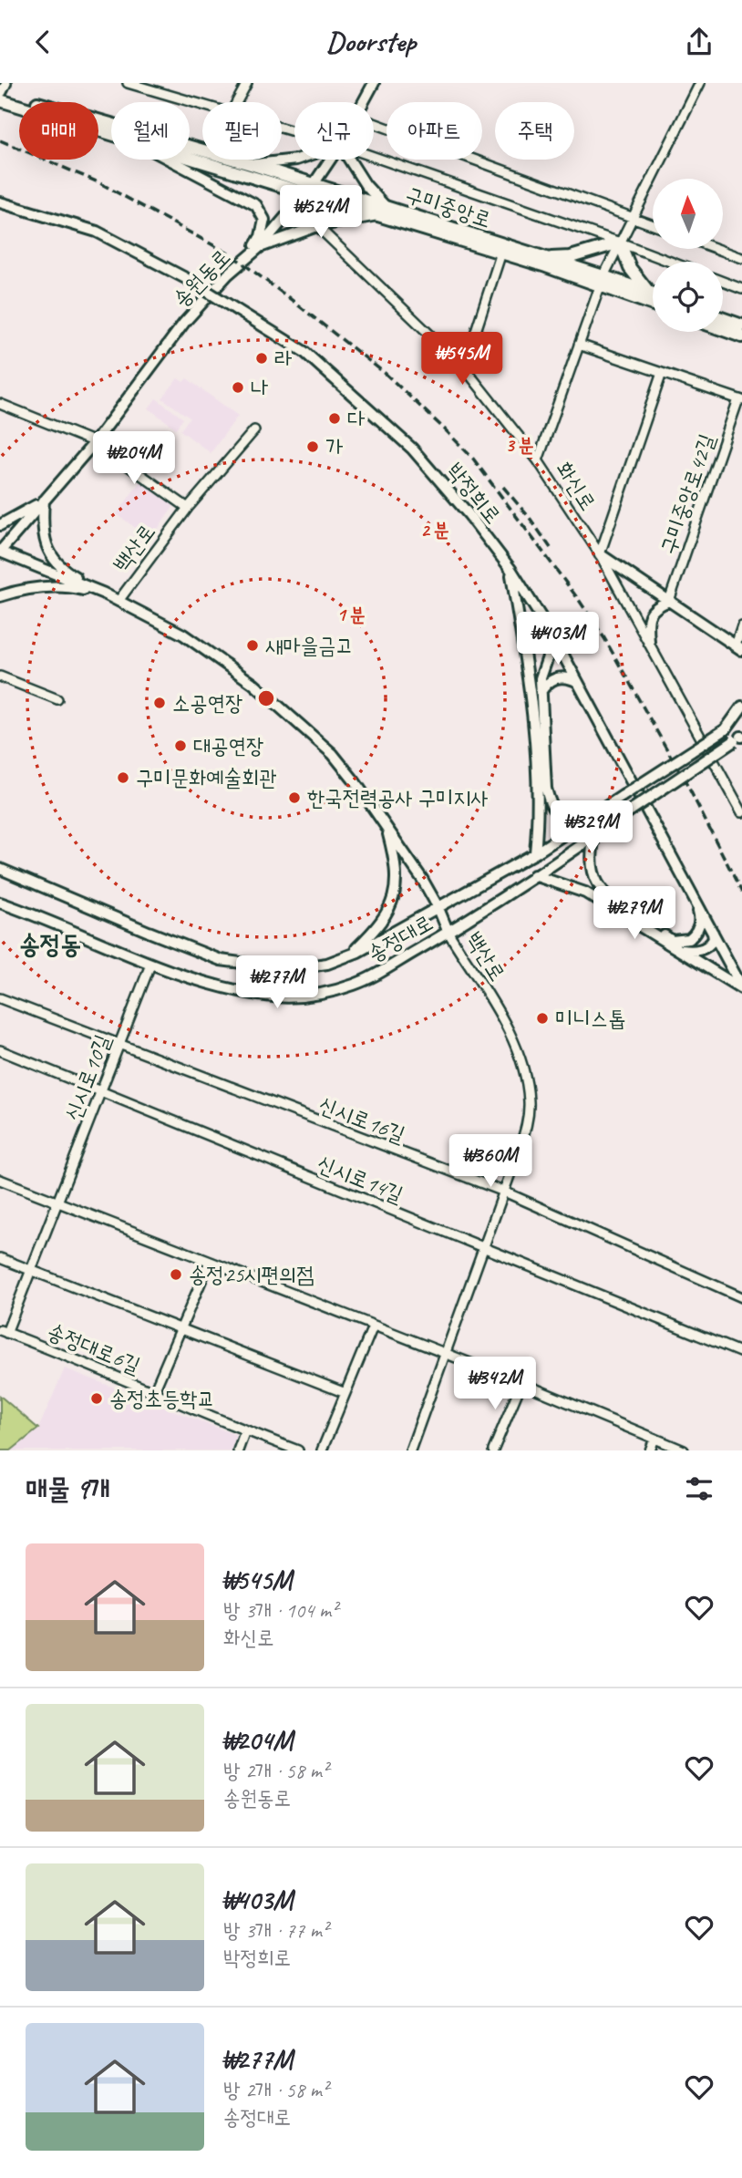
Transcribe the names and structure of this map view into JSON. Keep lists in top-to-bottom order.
{
  "streets": {
    "main road": ["구미중앙로"],
    "street": [
      "송원동로",
      "화신로",
      "박정희로",
      "구미중앙로42길",
      "백산로",
      "송정대로",
      "신시로10길",
      "신시로16길",
      "신시로14길",
      "송정대로6길"
    ]
  },
  "crossings": [
    ["구미중앙로", "송원동로"],
    ["구미중앙로", "화신로"],
    ["송원동로", "백산로"],
    ["백산로", "송정대로"],
    ["백산로", "신시로16길"],
    ["백산로", "신시로14길"],
    ["송정대로", "신시로10길"],
    ["신시로10길", "신시로16길"],
    ["신시로10길", "신시로14길"],
    ["신시로10길", "송정대로6길"]
  ],
  "districts": ["송정동"],
  "places": [
    "라",
    "나",
    "다",
    "가",
    "새마을금고",
    "소공연장",
    "대공연장",
    "구미문화예술회관",
    "한국전력공사 구미지사",
    "미니스톱",
    "송정25시편의점",
    "송정초등학교"
  ],
  "north": "top",
  "page": {
    "header": "Doorstep",
    "chip": [
      "매매",
      "월세",
      "필터",
      "신규",
      "아파트",
      "주택"
    ],
    "price": [
      "₩524M",
      "₩545M",
      "₩204M",
      "₩403M",
      "₩329M",
      "₩279M",
      "₩277M",
      "₩360M",
      "₩342M"
    ],
    "heading": "매물 9개",
    "list": [
      {
        "name": "₩545M",
        "note": "방 3개 · 104 m² · 화신로"
      },
      {
        "name": "₩204M",
        "note": "방 2개 · 58 m² · 송원동로"
      },
      {
        "name": "₩403M",
        "note": "방 3개 · 77 m² · 박정희로"
      },
      {
        "name": "₩277M",
        "note": "방 2개 · 58 m² · 송정대로"
      }
    ]
  },
  "rings": ["3 분", "2 분", "1 분"]
}
